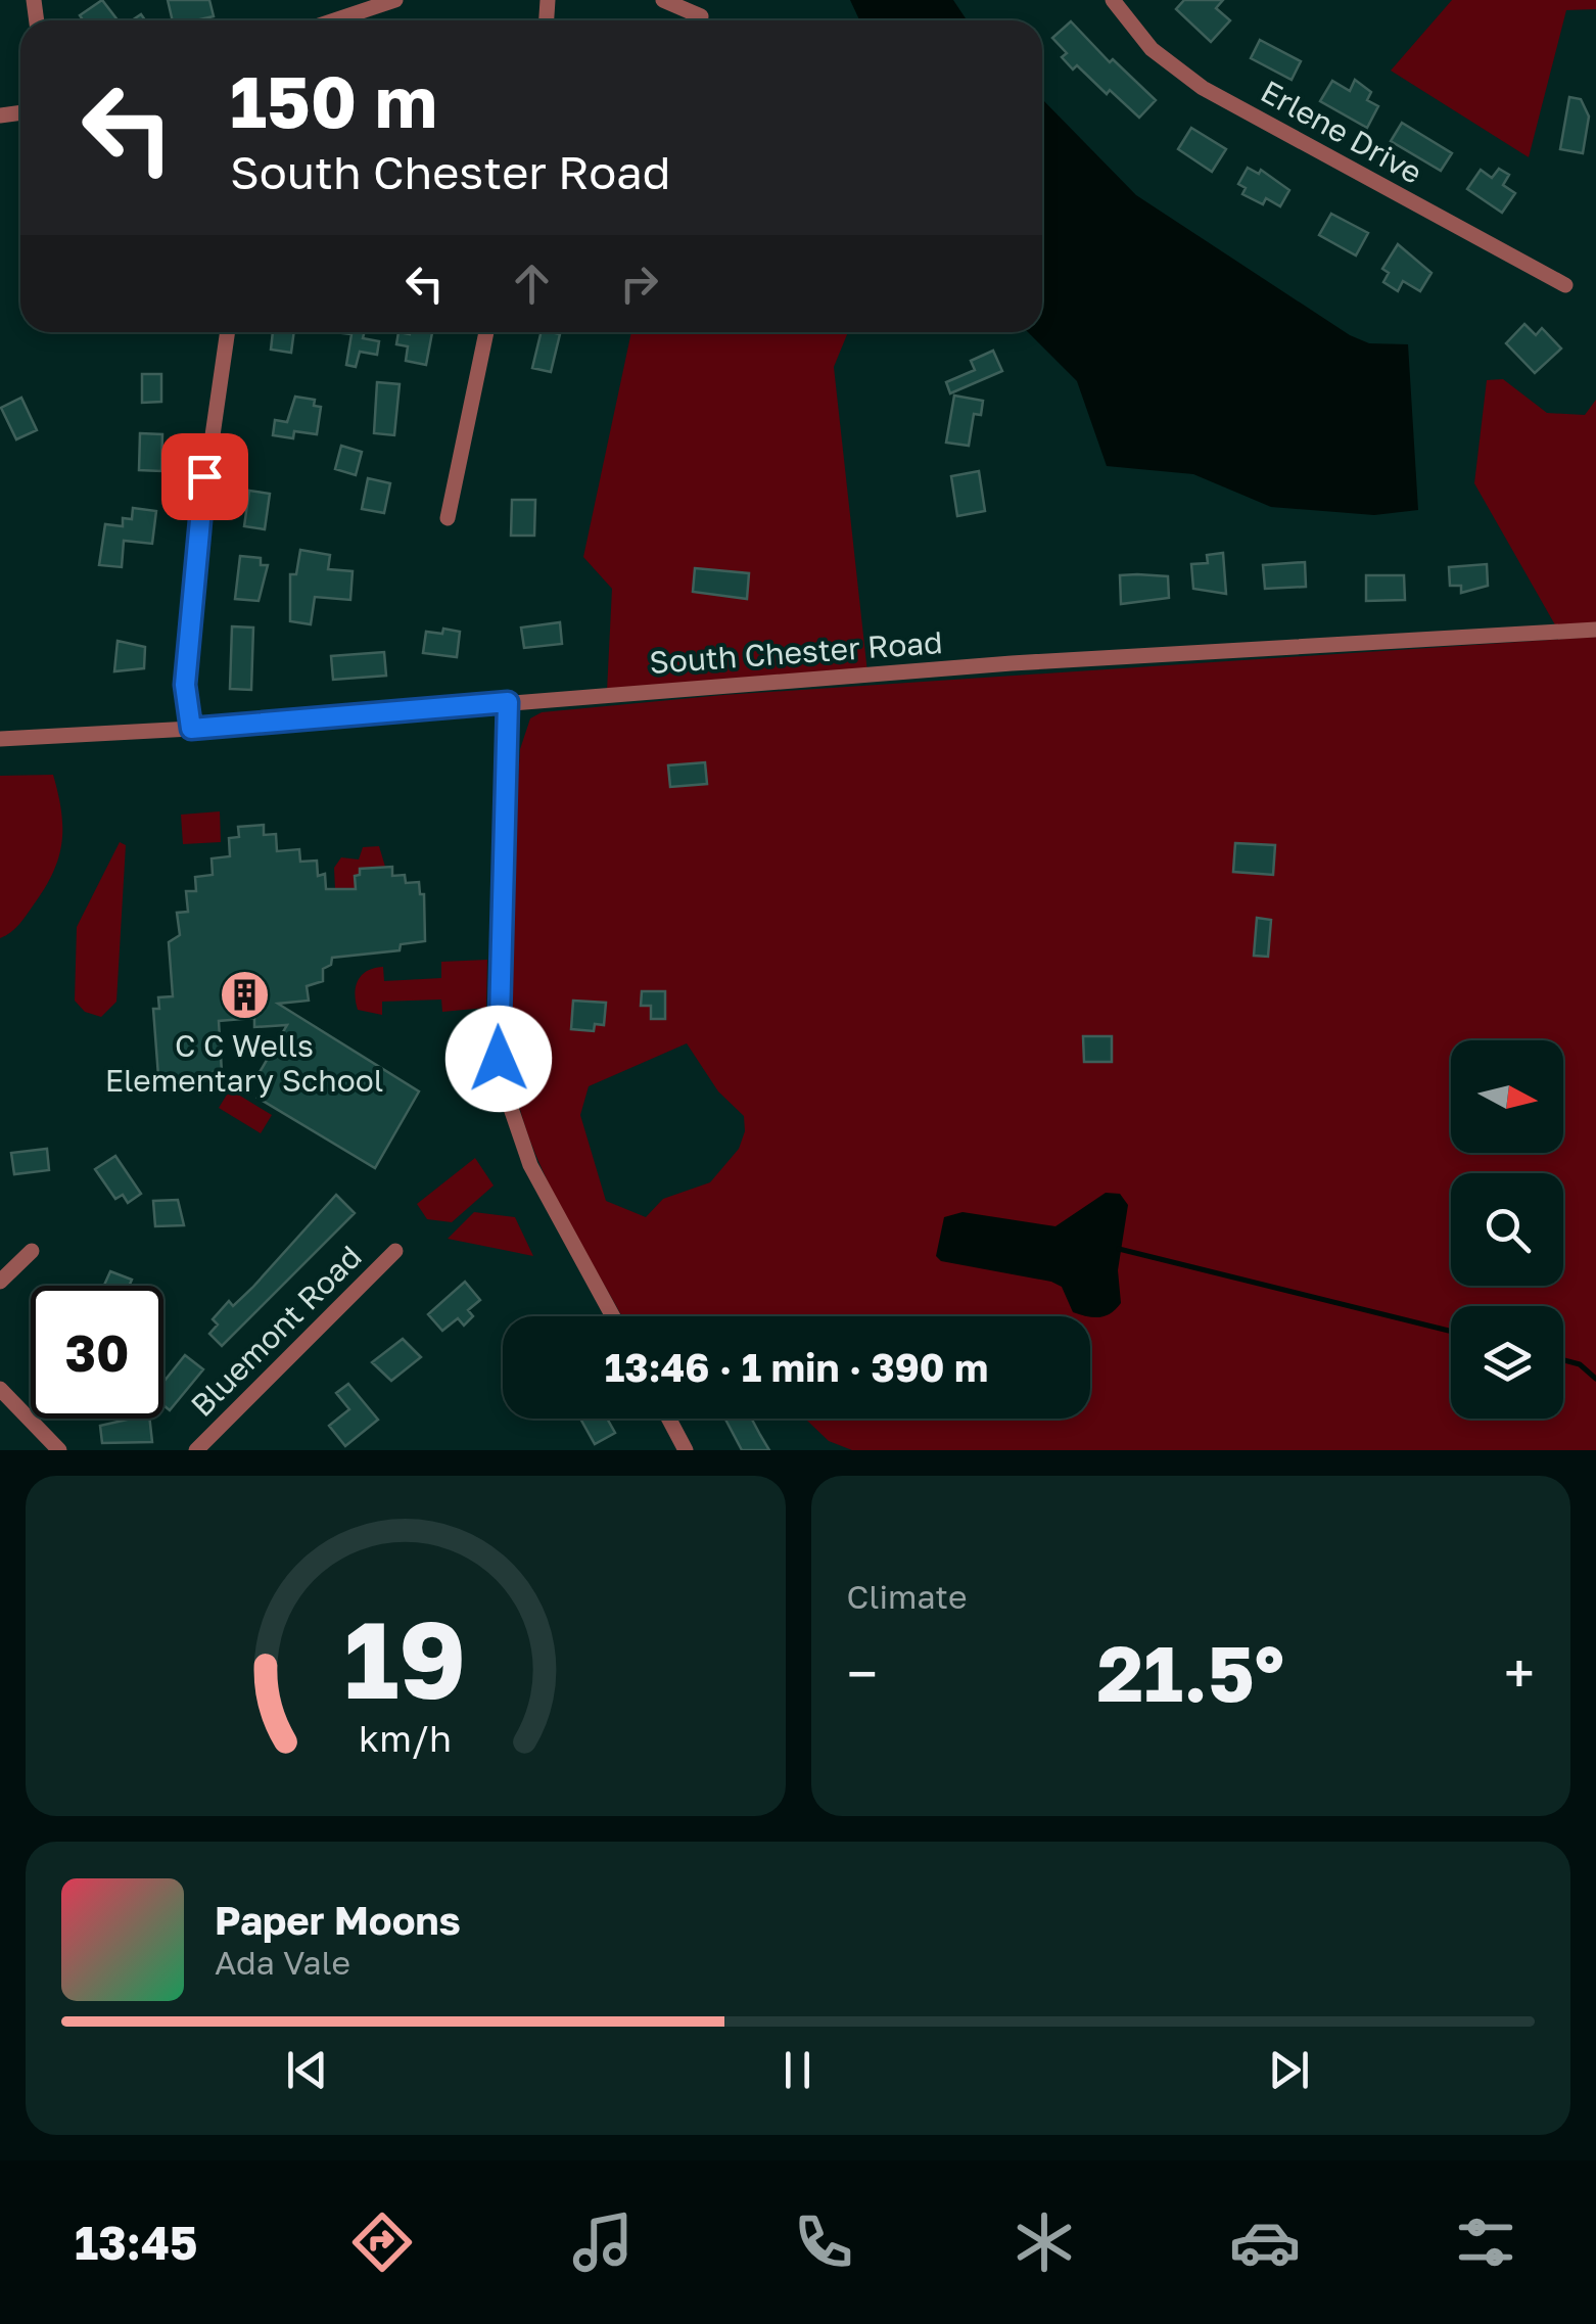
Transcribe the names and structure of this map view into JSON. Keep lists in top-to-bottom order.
{
  "streets": {
    "street": ["Erlene Drive", "South Chester Road", "Bluemont Road"]
  },
  "places": {
    "building": ["C C Wells Elementary School"]
  },
  "north": "right",
  "page": {
    "turn": ["150 m", "South Chester Road"],
    "limit": "30",
    "trip": "13:46 · 1 min · 390 m",
    "tile": "Climate",
    "heat": ["−", "21.5°", "+"],
    "song": ["Paper Moons", "Ada Vale"],
    "tabs": "13:45",
    "gauge": ["19", "km/h"]
  }
}
